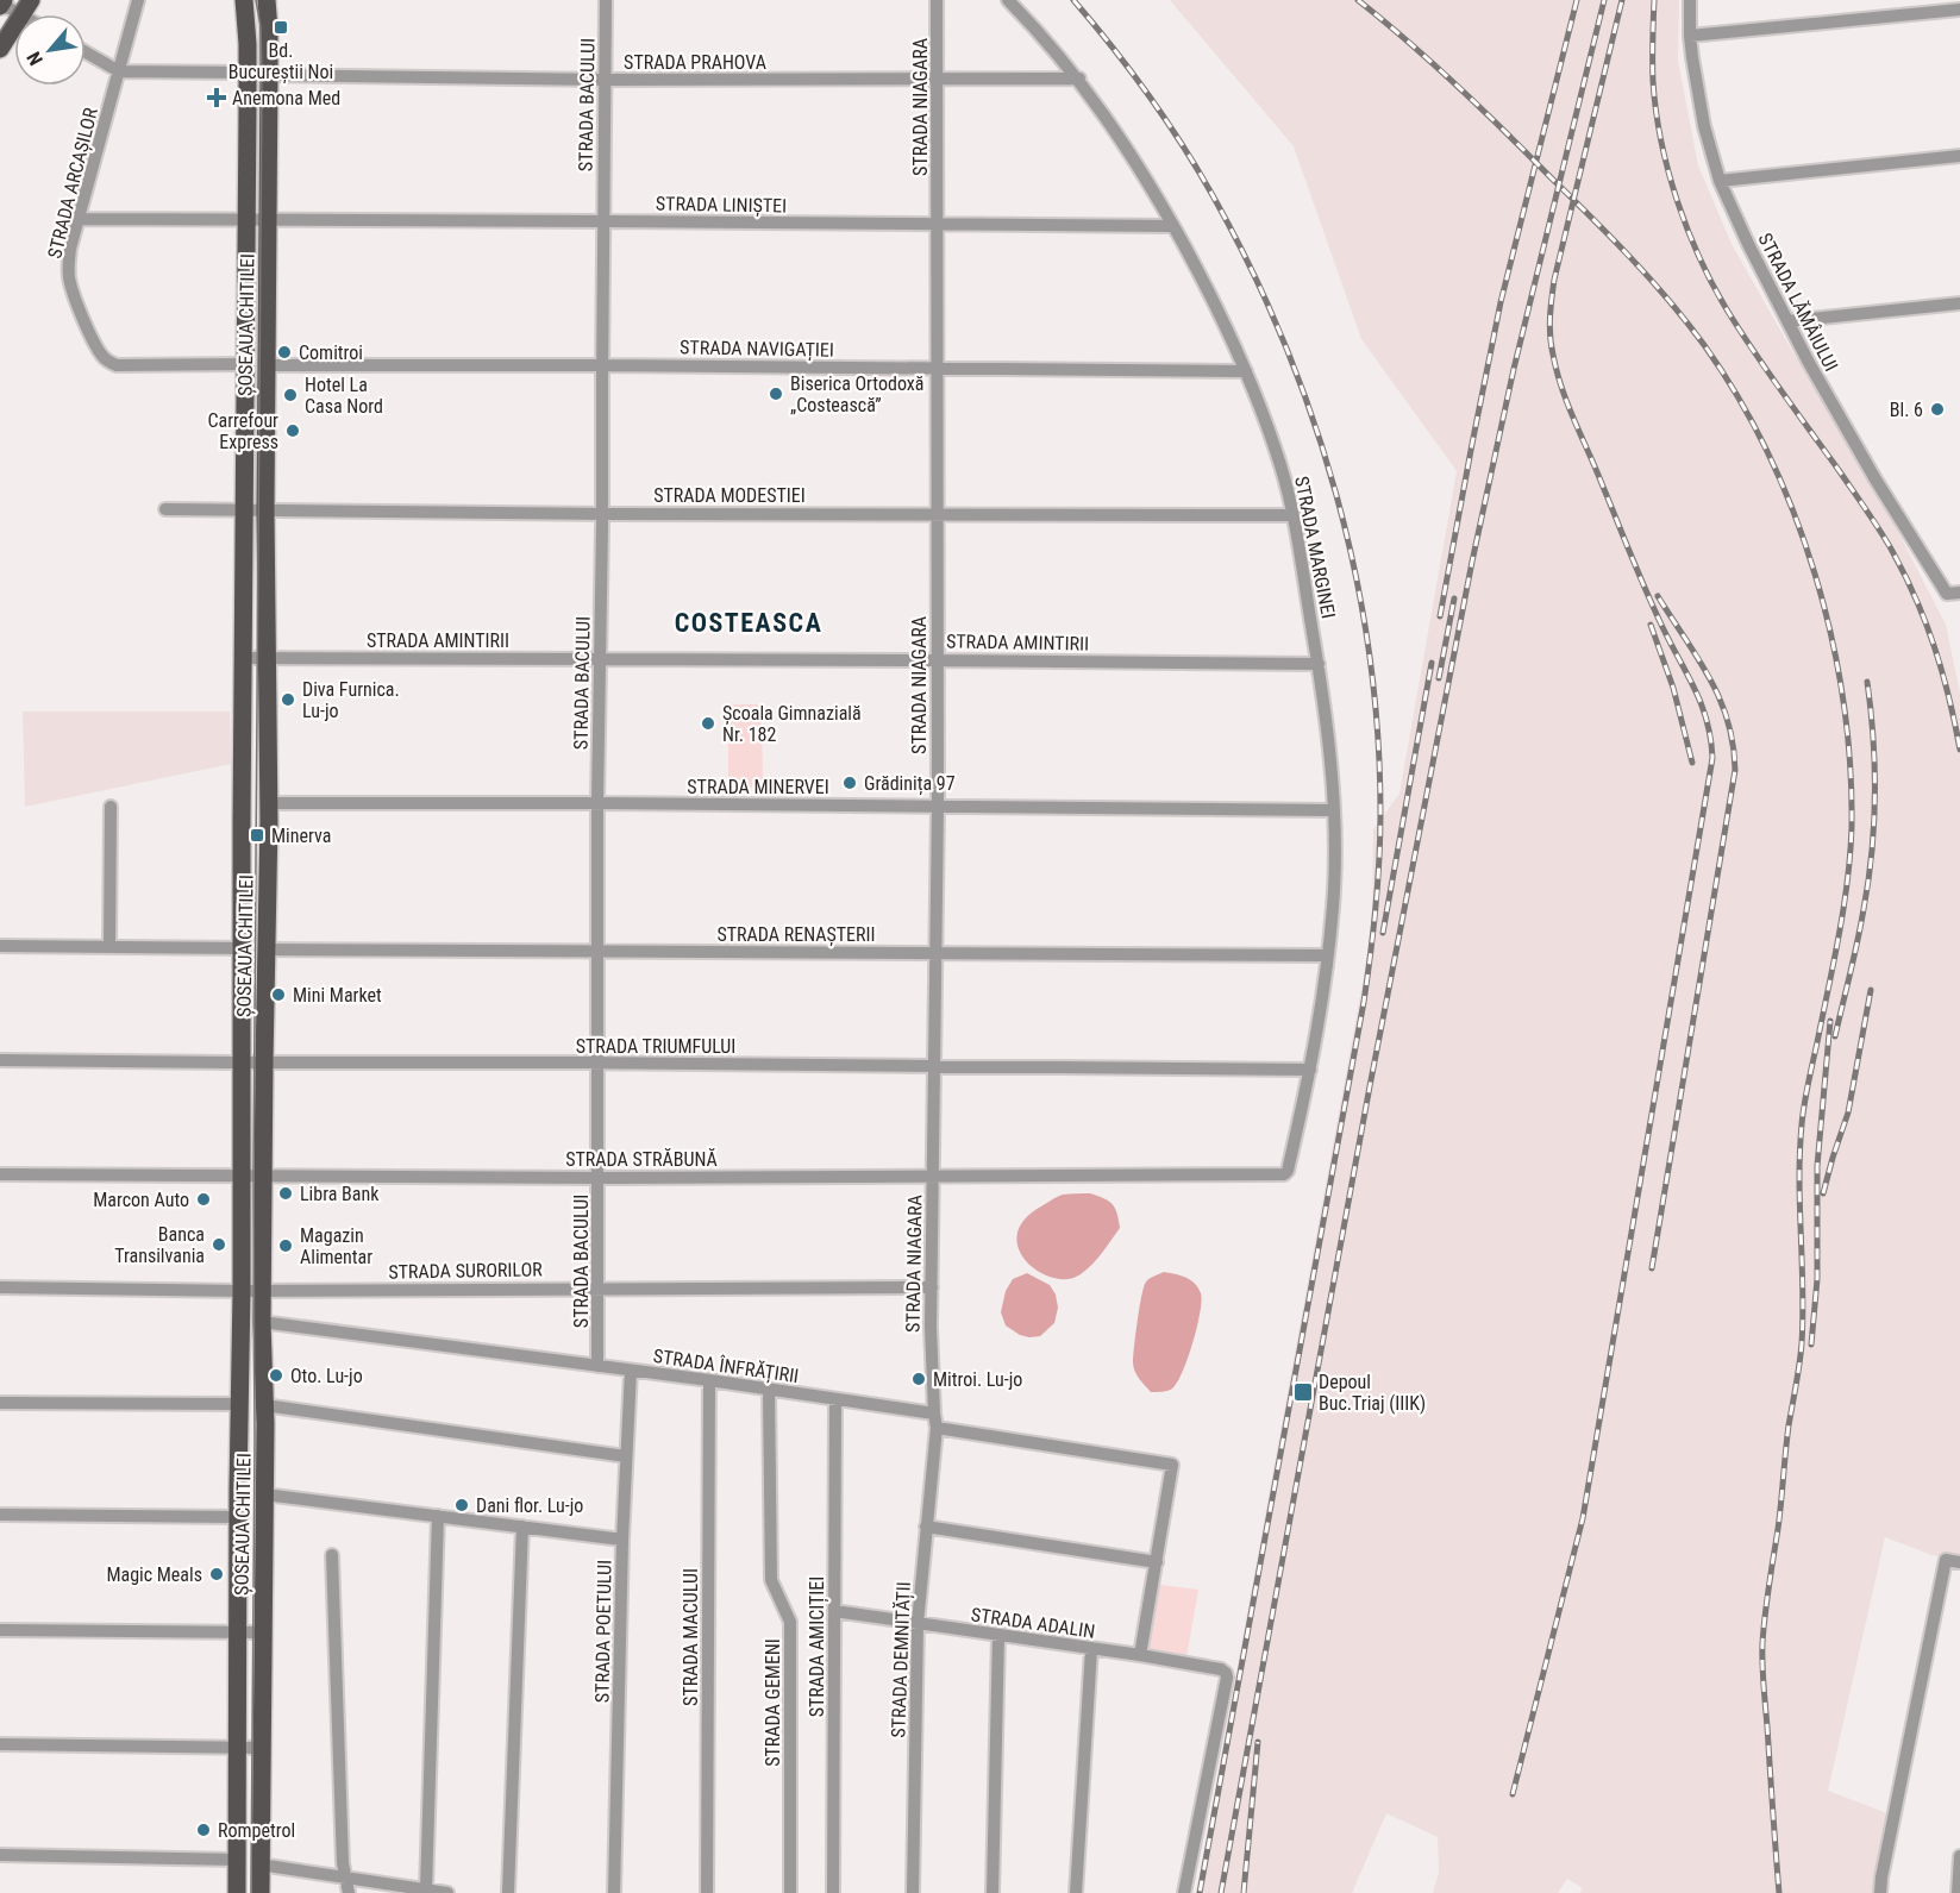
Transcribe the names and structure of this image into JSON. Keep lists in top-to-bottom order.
{
  "streets": {
    "main road": ["ȘOSEAUA CHITILEI"],
    "street": [
      "STRADA PRAHOVA",
      "STRADA BACULUI",
      "STRADA NIAGARA",
      "STRADA ARCAȘILOR",
      "STRADA LINIȘTEI",
      "STRADA LĂMÂIULUI",
      "STRADA NAVIGAȚIEI",
      "STRADA MODESTIEI",
      "STRADA MARGINEI",
      "STRADA AMINTIRII",
      "STRADA MINERVEI",
      "STRADA RENAȘTERII",
      "STRADA TRIUMFULUI",
      "STRADA STRĂBUNĂ",
      "STRADA SURORILOR",
      "STRADA ÎNFRĂȚIRII",
      "STRADA ADALIN",
      "STRADA POETULUI",
      "STRADA MACULUI",
      "STRADA AMICIȚIEI",
      "STRADA DEMNITĂȚII",
      "STRADA GEMENI"
    ]
  },
  "crossings": [
    ["STRADA PRAHOVA", "STRADA BACULUI"],
    ["STRADA PRAHOVA", "STRADA NIAGARA"],
    ["STRADA PRAHOVA", "ȘOSEAUA CHITILEI"],
    ["STRADA PRAHOVA", "STRADA MARGINEI"],
    ["STRADA BACULUI", "STRADA LINIȘTEI"],
    ["STRADA BACULUI", "STRADA NAVIGAȚIEI"],
    ["STRADA BACULUI", "STRADA MODESTIEI"],
    ["STRADA BACULUI", "STRADA AMINTIRII"],
    ["STRADA BACULUI", "STRADA MINERVEI"],
    ["STRADA BACULUI", "STRADA RENAȘTERII"],
    ["STRADA BACULUI", "STRADA TRIUMFULUI"],
    ["STRADA BACULUI", "STRADA STRĂBUNĂ"],
    ["STRADA BACULUI", "STRADA SURORILOR"],
    ["STRADA BACULUI", "STRADA ÎNFRĂȚIRII"],
    ["STRADA NIAGARA", "STRADA LINIȘTEI"],
    ["STRADA NIAGARA", "STRADA NAVIGAȚIEI"],
    ["STRADA NIAGARA", "STRADA MODESTIEI"],
    ["STRADA NIAGARA", "STRADA AMINTIRII"],
    ["STRADA NIAGARA", "STRADA MINERVEI"],
    ["STRADA NIAGARA", "STRADA RENAȘTERII"],
    ["STRADA NIAGARA", "STRADA TRIUMFULUI"],
    ["STRADA NIAGARA", "STRADA STRĂBUNĂ"],
    ["STRADA NIAGARA", "STRADA SURORILOR"],
    ["STRADA NIAGARA", "STRADA ÎNFRĂȚIRII"],
    ["STRADA ARCAȘILOR", "ȘOSEAUA CHITILEI"],
    ["STRADA LINIȘTEI", "ȘOSEAUA CHITILEI"],
    ["STRADA LINIȘTEI", "STRADA MARGINEI"],
    ["ȘOSEAUA CHITILEI", "STRADA NAVIGAȚIEI"],
    ["ȘOSEAUA CHITILEI", "STRADA MODESTIEI"],
    ["ȘOSEAUA CHITILEI", "STRADA AMINTIRII"],
    ["ȘOSEAUA CHITILEI", "STRADA MINERVEI"],
    ["ȘOSEAUA CHITILEI", "STRADA RENAȘTERII"],
    ["ȘOSEAUA CHITILEI", "STRADA TRIUMFULUI"],
    ["ȘOSEAUA CHITILEI", "STRADA STRĂBUNĂ"],
    ["ȘOSEAUA CHITILEI", "STRADA SURORILOR"],
    ["ȘOSEAUA CHITILEI", "STRADA ÎNFRĂȚIRII"],
    ["STRADA NAVIGAȚIEI", "STRADA MARGINEI"],
    ["STRADA MODESTIEI", "STRADA MARGINEI"],
    ["STRADA MARGINEI", "STRADA AMINTIRII"],
    ["STRADA MARGINEI", "STRADA MINERVEI"],
    ["STRADA MARGINEI", "STRADA RENAȘTERII"],
    ["STRADA MARGINEI", "STRADA TRIUMFULUI"],
    ["STRADA MARGINEI", "STRADA STRĂBUNĂ"],
    ["STRADA ÎNFRĂȚIRII", "STRADA POETULUI"],
    ["STRADA ÎNFRĂȚIRII", "STRADA MACULUI"],
    ["STRADA ÎNFRĂȚIRII", "STRADA AMICIȚIEI"],
    ["STRADA ÎNFRĂȚIRII", "STRADA GEMENI"],
    ["STRADA ADALIN", "STRADA AMICIȚIEI"],
    ["STRADA ADALIN", "STRADA DEMNITĂȚII"]
  ],
  "districts": ["COSTEASCA"],
  "places": {
    "transit": ["Bd. Bucureștii Noi", "Minerva", "Depoul Buc.Triaj (IIIK)"],
    "health": ["Anemona Med"],
    "other": [
      "Comitroi",
      "Biserica Ortodoxă „Costească”",
      "Hotel La Casa Nord",
      "Bl. 6",
      "Carrefour Express",
      "Diva Furnica. Lu-jo",
      "Școala Gimnazială Nr. 182",
      "Grădinița 97",
      "Mini Market",
      "Libra Bank",
      "Marcon Auto",
      "Banca Transilvania",
      "Magazin Alimentar",
      "Oto. Lu-jo",
      "Mitroi. Lu-jo",
      "Dani flor. Lu-jo",
      "Magic Meals",
      "Rompetrol"
    ]
  },
  "north": "bottom left"
}
